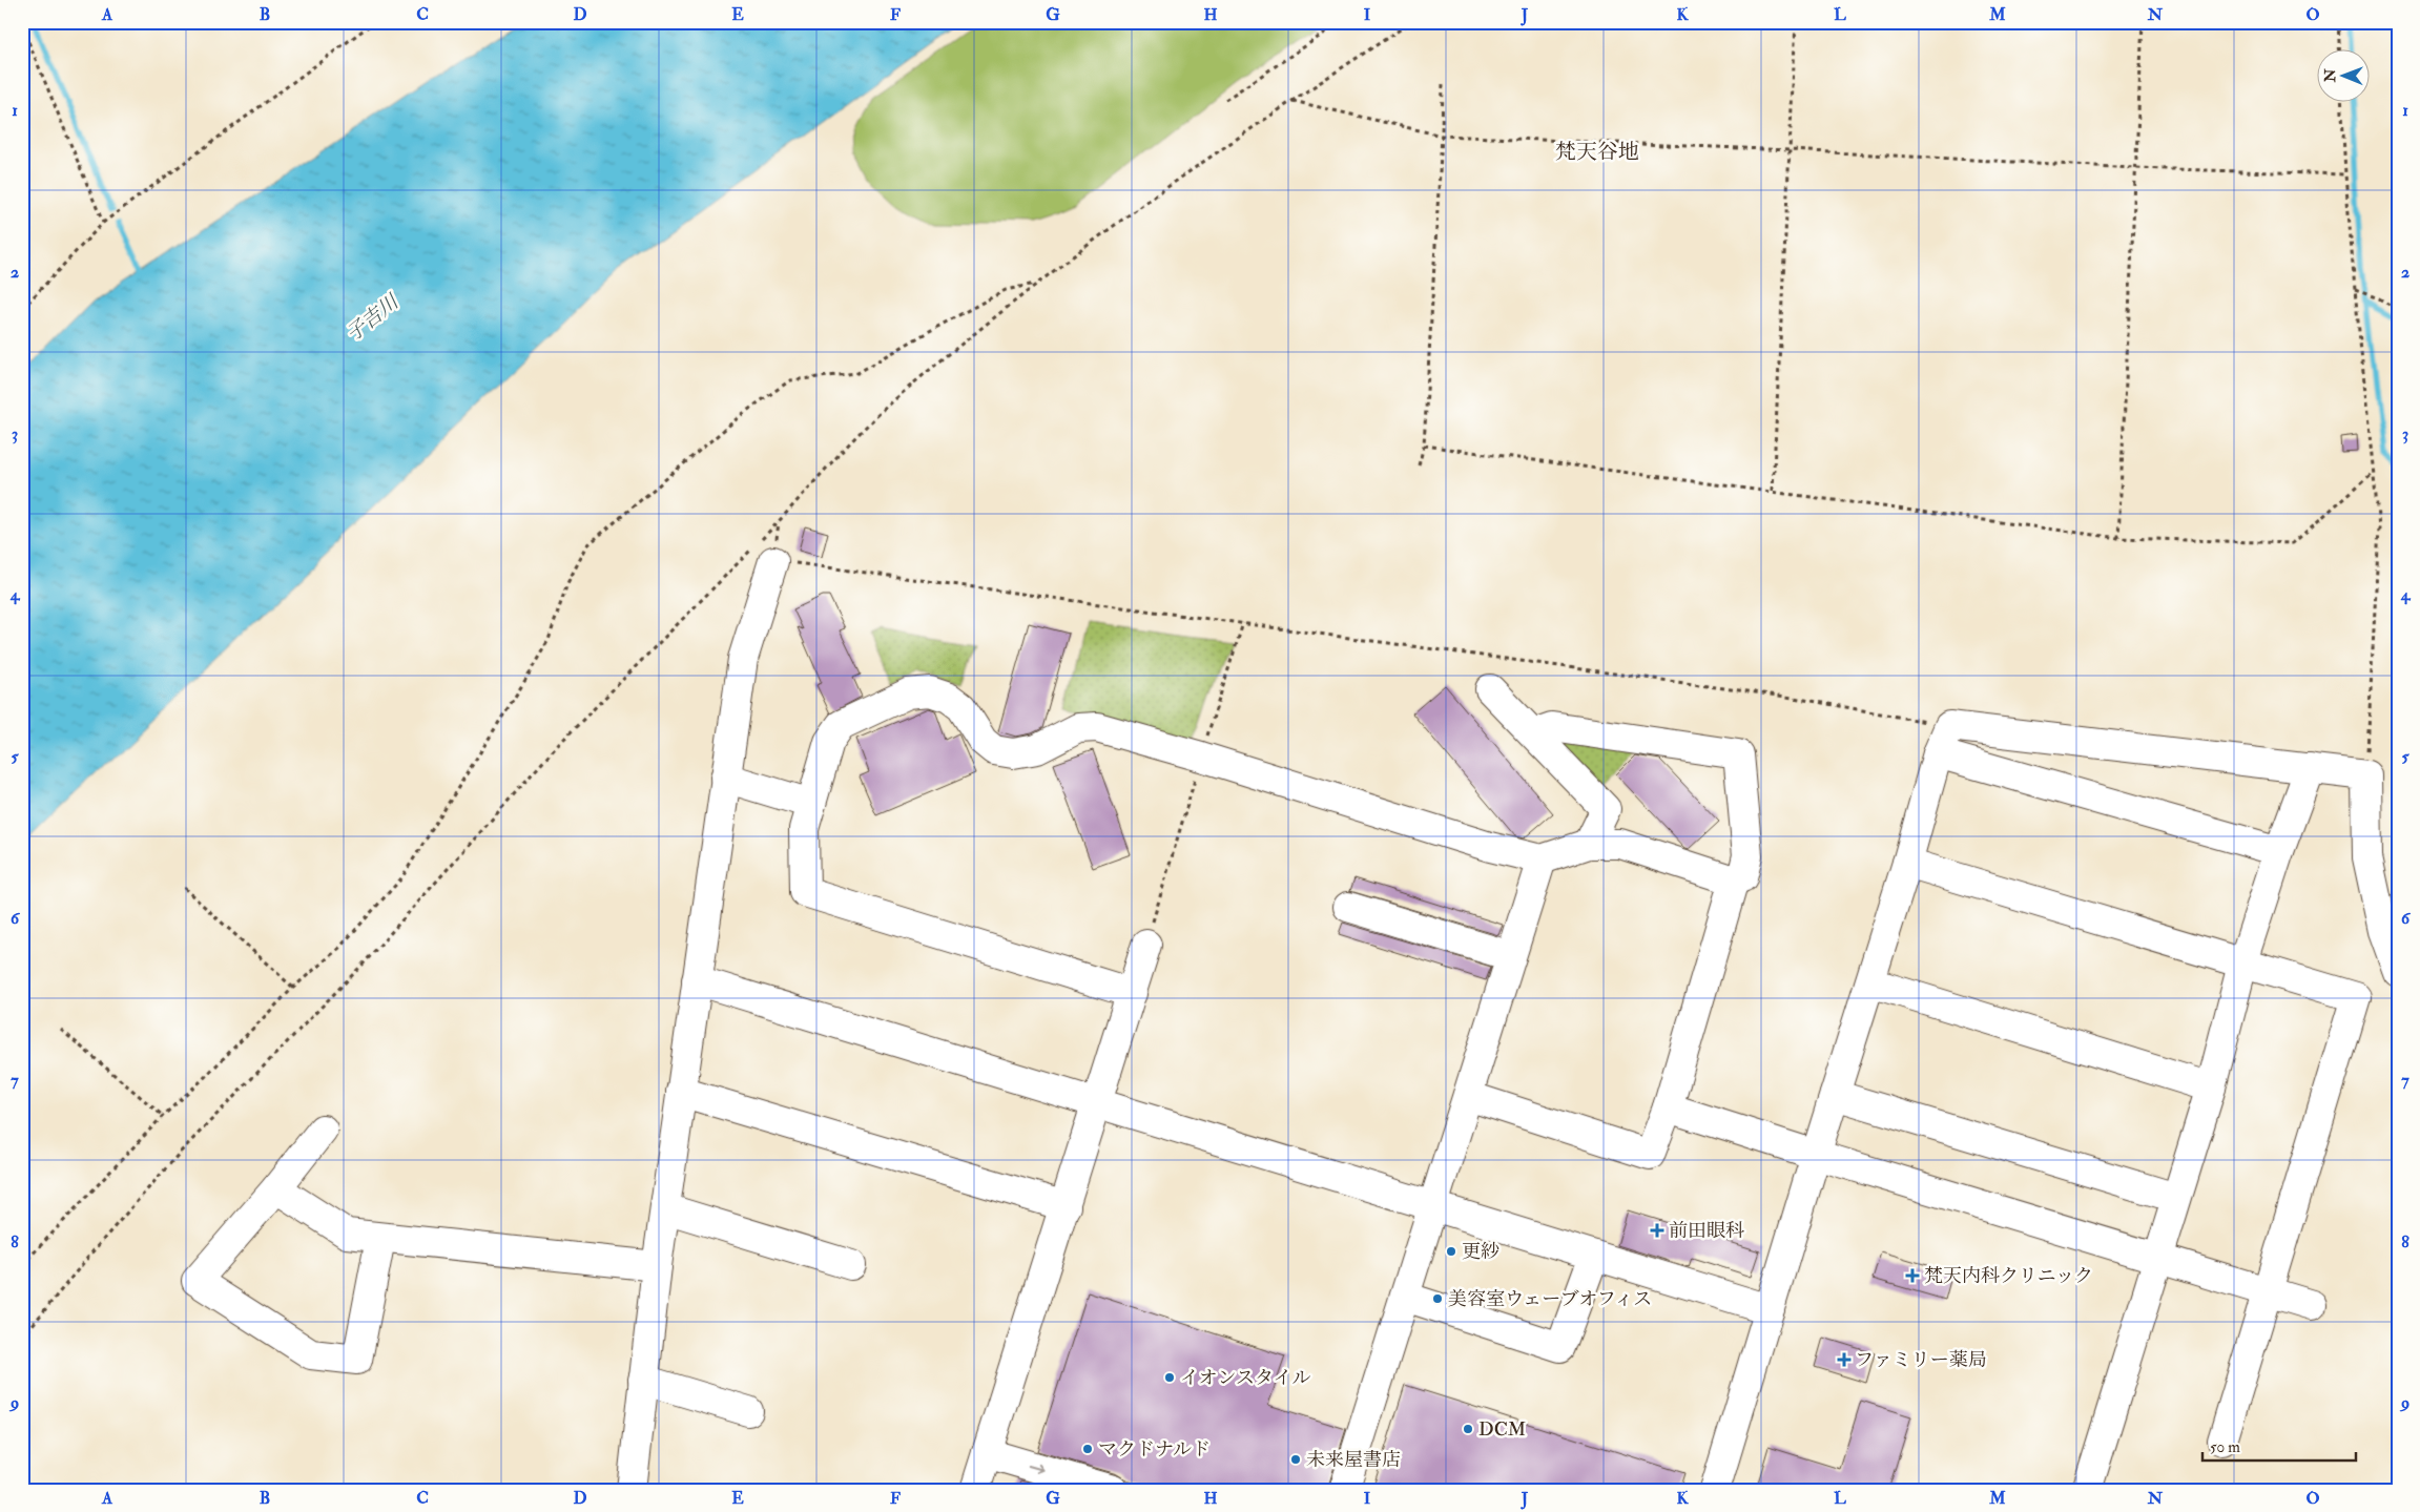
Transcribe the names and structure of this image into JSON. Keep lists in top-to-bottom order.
{
  "districts": ["梵天谷地"],
  "water": ["子吉川"],
  "places": {
    "health": ["前田眼科", "梵天内科クリニック", "ファミリー薬局"],
    "other": [
      "更紗",
      "美容室ウェーブオフィス",
      "イオンスタイル",
      "DCM",
      "マクドナルド",
      "未来屋書店"
    ]
  },
  "scale_bar": "50 m",
  "north": "left",
  "grid": {
    "columns": [
      "A",
      "B",
      "C",
      "D",
      "E",
      "F",
      "G",
      "H",
      "I",
      "J",
      "K",
      "L",
      "M",
      "N",
      "O"
    ],
    "rows": [
      "1",
      "2",
      "3",
      "4",
      "5",
      "6",
      "7",
      "8",
      "9"
    ]
  }
}
